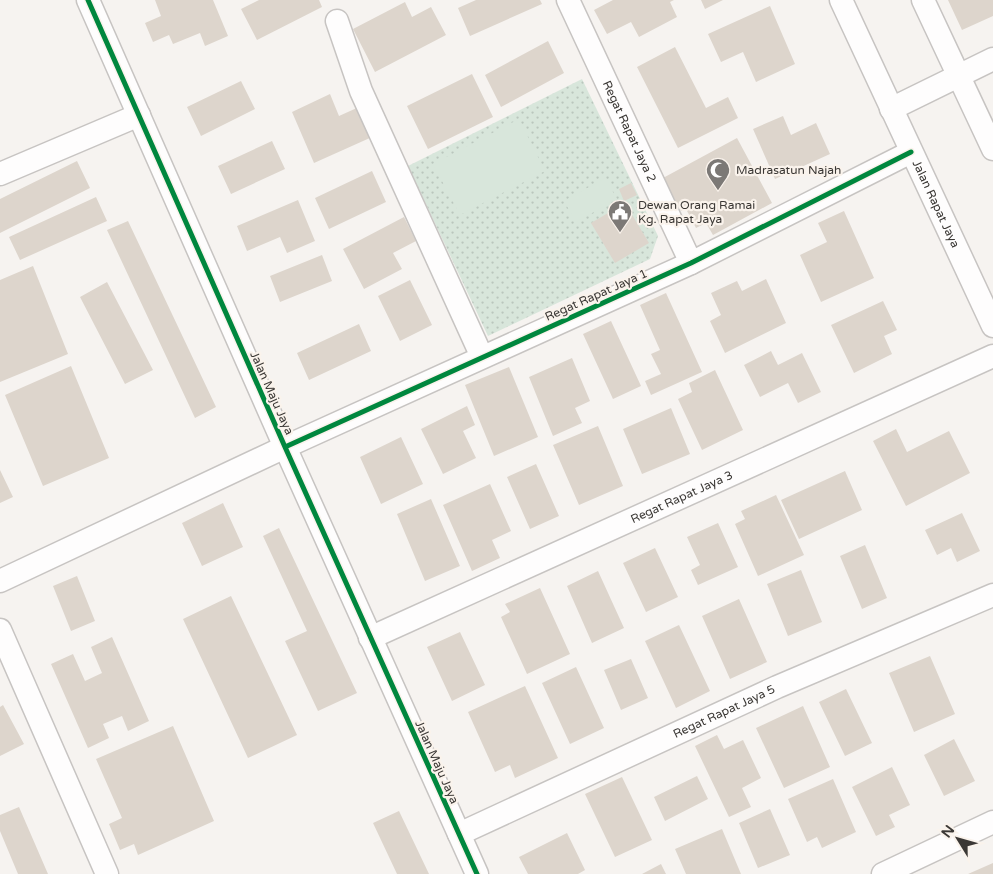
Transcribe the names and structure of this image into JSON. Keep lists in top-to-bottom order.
{
  "streets": {
    "street": [
      "Regat Rapat Jaya 2",
      "Jalan Rapat Jaya",
      "Regat Rapat Jaya 1",
      "Jalan Maju Jaya",
      "Regat Rapat Jaya 3",
      "Regat Rapat Jaya 5"
    ]
  },
  "crossings": [
    ["Regat Rapat Jaya 2", "Regat Rapat Jaya 1"],
    ["Jalan Rapat Jaya", "Regat Rapat Jaya 1"],
    ["Regat Rapat Jaya 1", "Jalan Maju Jaya"],
    ["Jalan Maju Jaya", "Regat Rapat Jaya 3"],
    ["Jalan Maju Jaya", "Regat Rapat Jaya 5"]
  ],
  "places": {
    "mosque": ["Madrasatun Najah"],
    "public building": ["Dewan Orang Ramai Kg. Rapat Jaya"]
  },
  "north": "top left"
}
